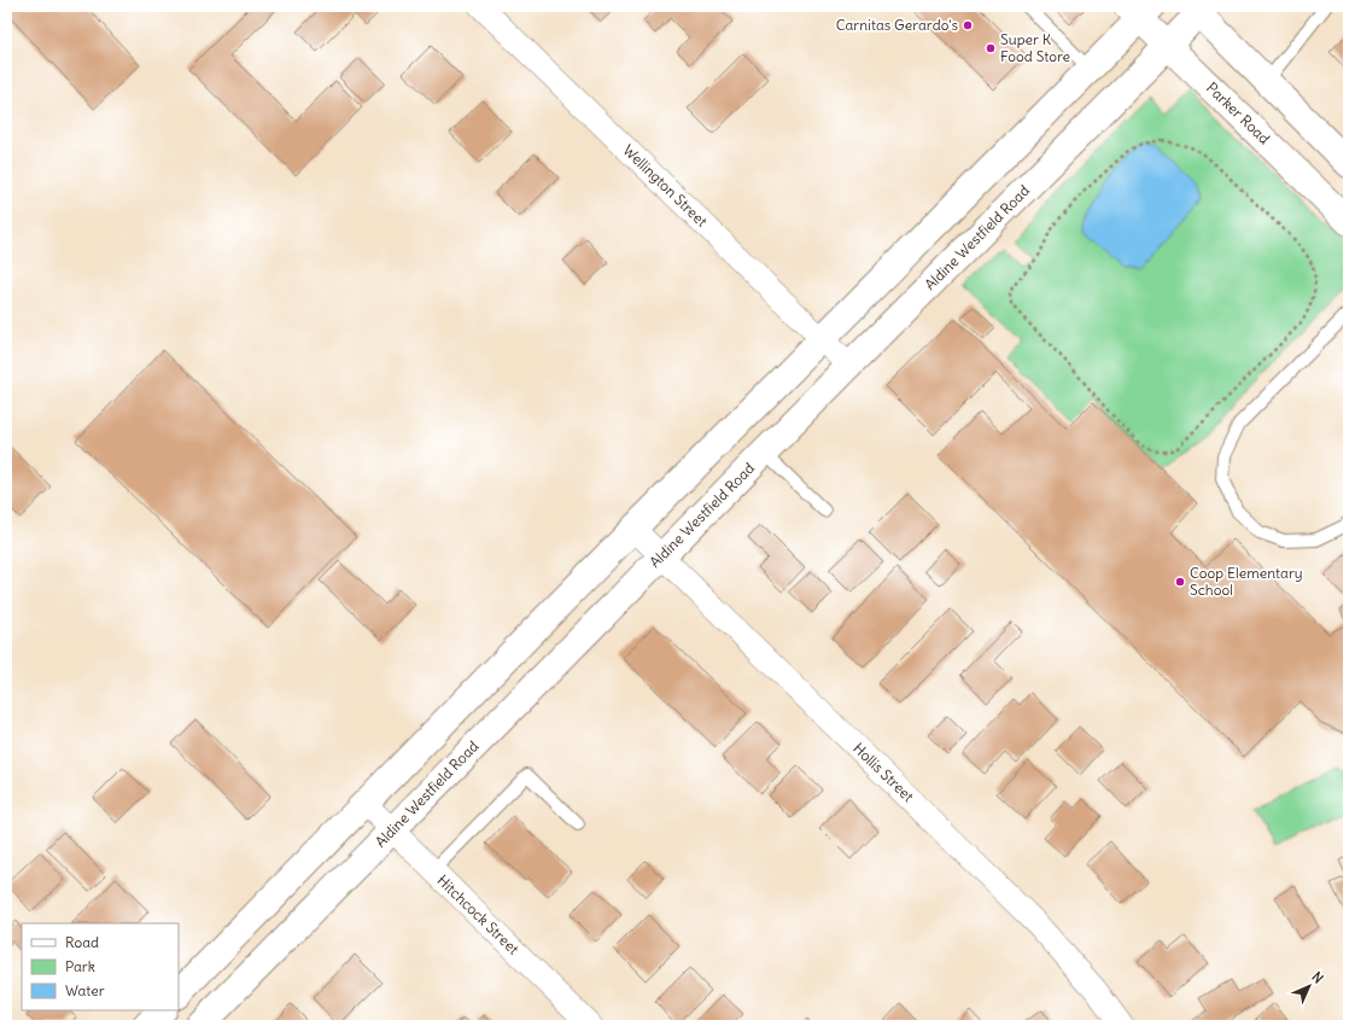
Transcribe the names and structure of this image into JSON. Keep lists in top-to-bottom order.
{
  "streets": {
    "main road": ["Parker Road", "Aldine Westfield Road"],
    "street": ["Wellington Street", "Hollis Street", "Hitchcock Street"]
  },
  "crossings": [
    ["Parker Road", "Aldine Westfield Road"],
    ["Wellington Street", "Aldine Westfield Road"],
    ["Aldine Westfield Road", "Hollis Street"],
    ["Aldine Westfield Road", "Hitchcock Street"]
  ],
  "places": ["Carnitas Gerardo's", "Super K Food Store", "Coop Elementary School"],
  "legend": ["Road", "Park", "Water"],
  "north": "top right"
}
